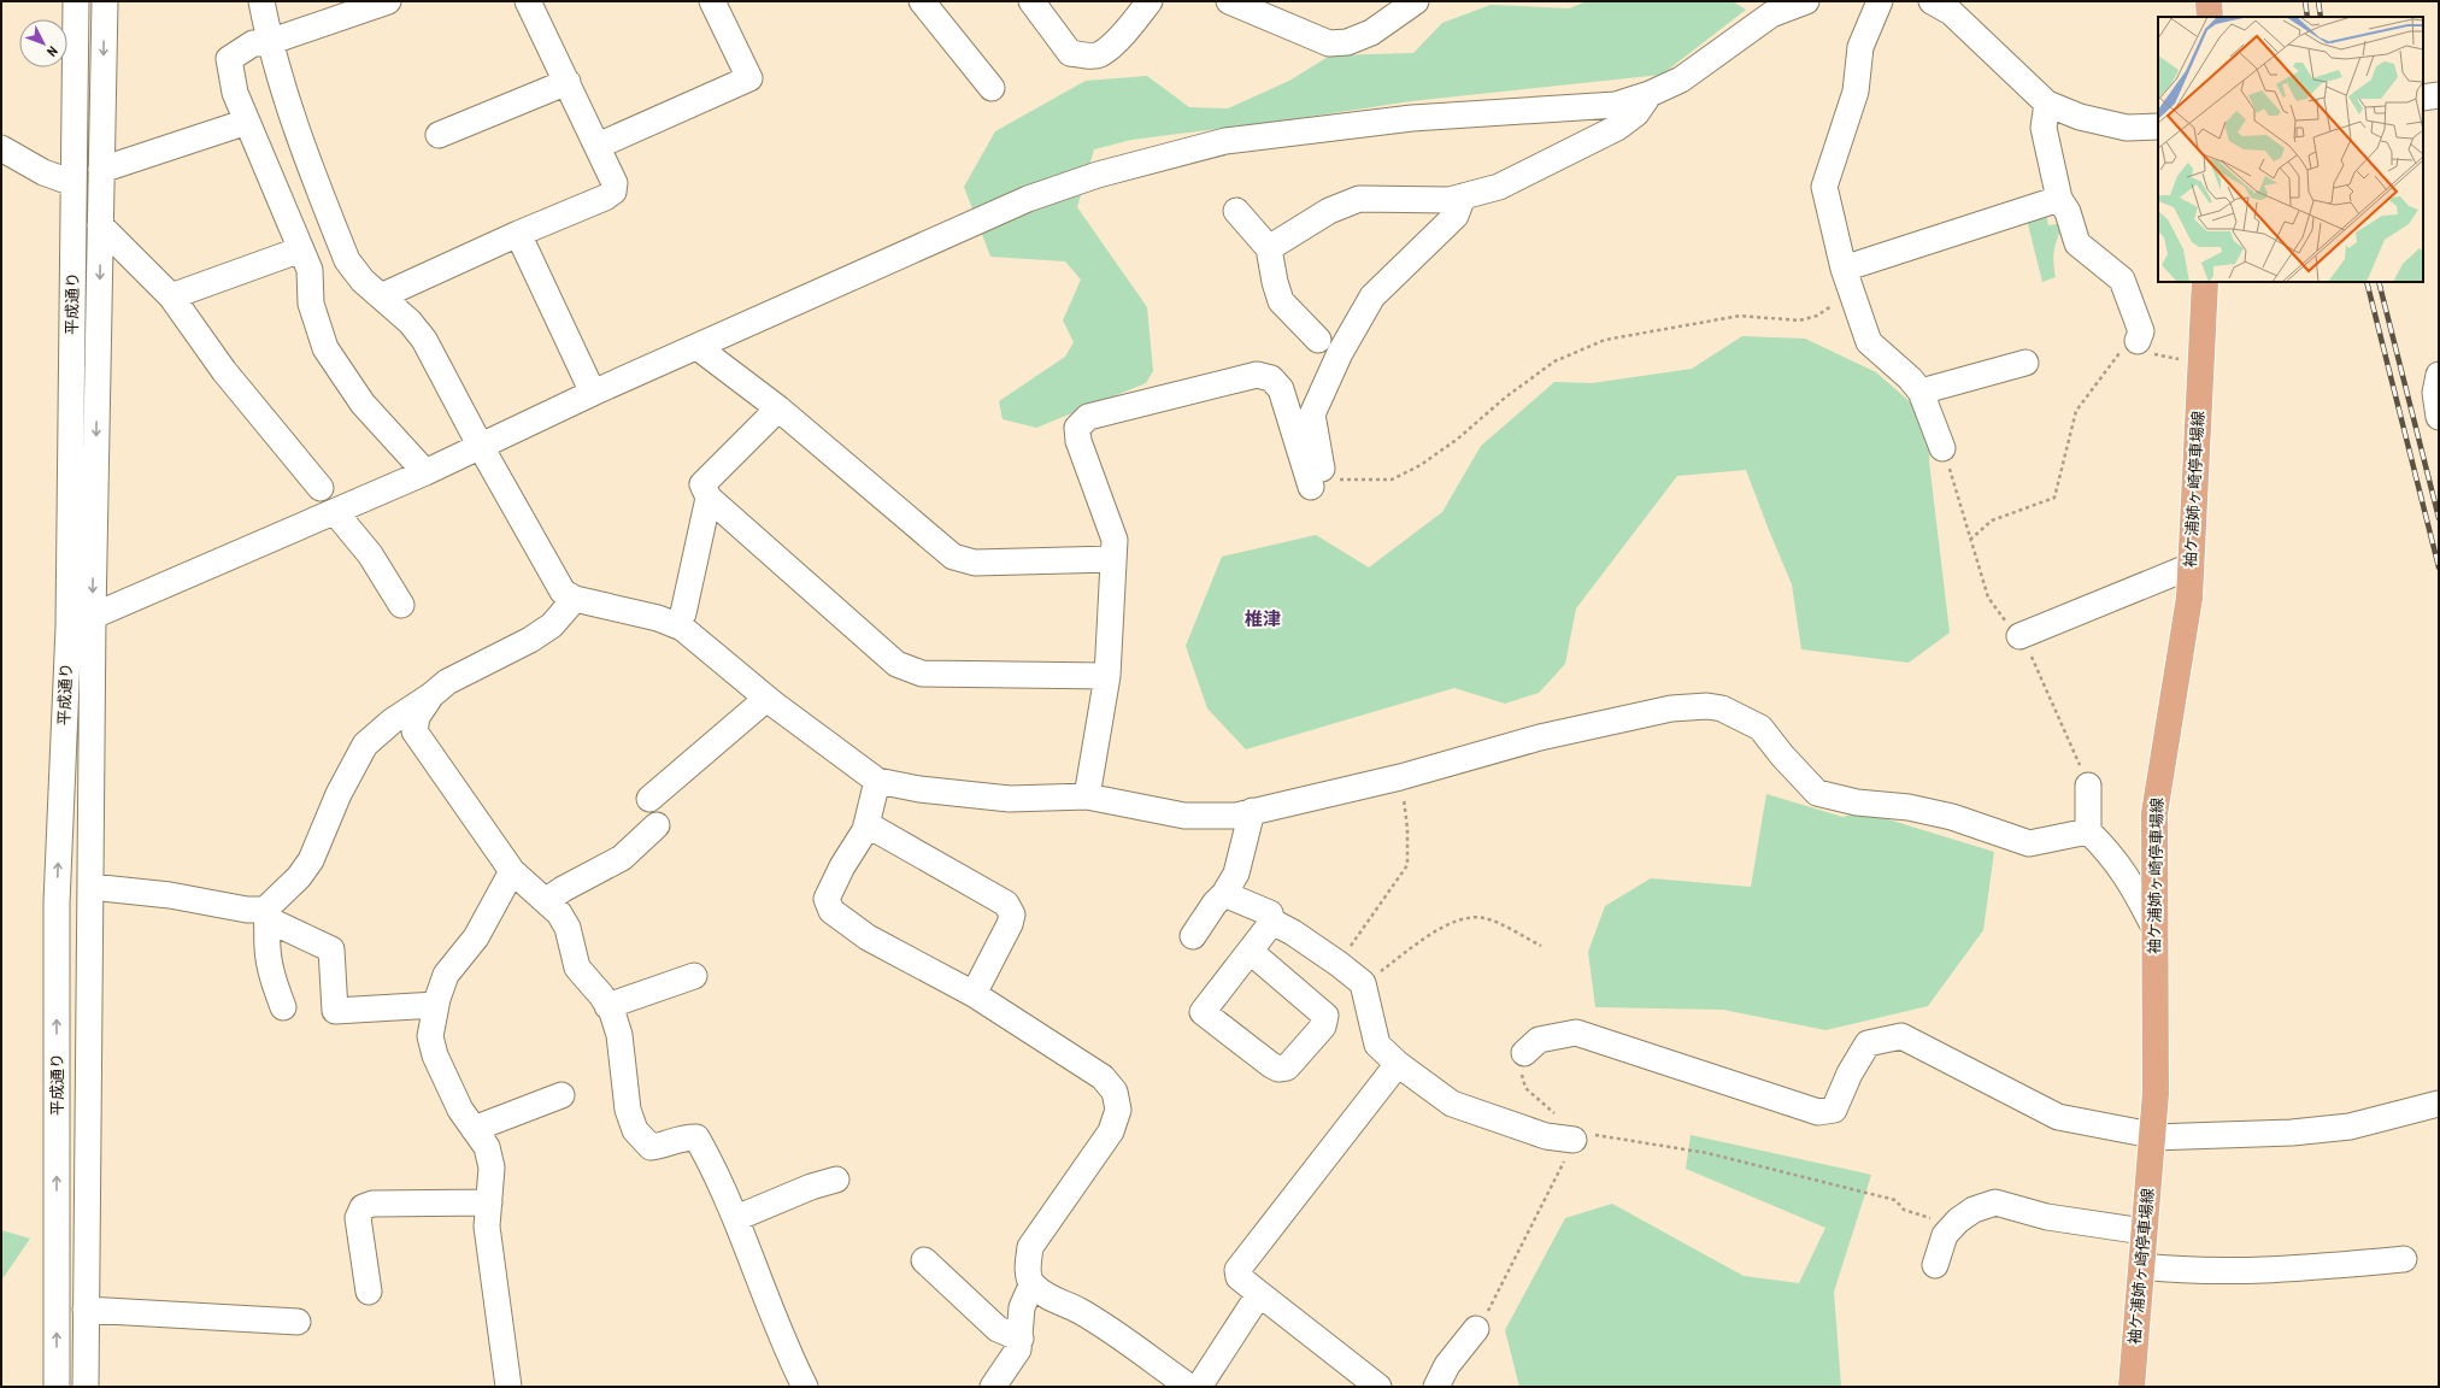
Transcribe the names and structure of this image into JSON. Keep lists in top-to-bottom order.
{
  "streets": {
    "main road": ["袖ケ浦姉ヶ崎停車場線"],
    "street": ["平成通り"]
  },
  "districts": ["椎津"],
  "north": "bottom right"
}
